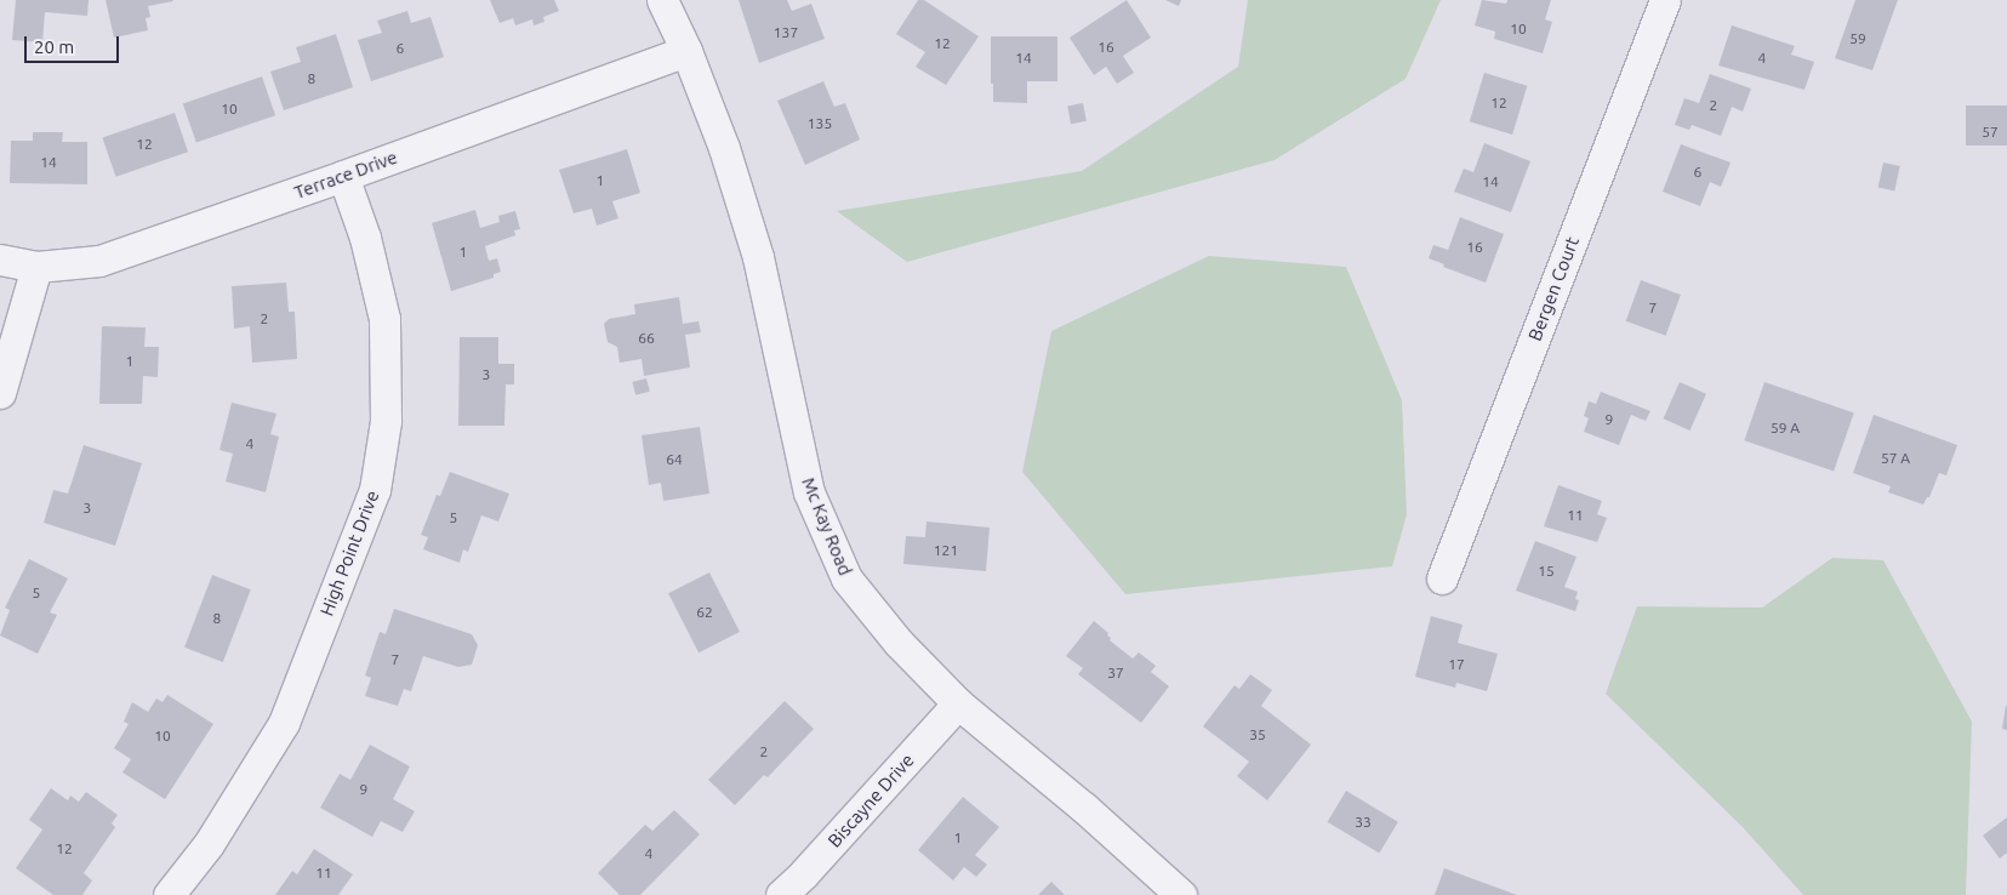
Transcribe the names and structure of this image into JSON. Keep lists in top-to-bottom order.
{
  "streets": {
    "street": [
      "Terrace Drive",
      "Bergen Court",
      "Mc Kay Road",
      "High Point Drive",
      "Biscayne Drive"
    ]
  },
  "crossings": [
    ["Terrace Drive", "Mc Kay Road"],
    ["Terrace Drive", "High Point Drive"],
    ["Mc Kay Road", "Biscayne Drive"]
  ],
  "house_numbers": [
    "10",
    "137",
    "59",
    "12",
    "16",
    "6",
    "14",
    "4",
    "8",
    "12",
    "2",
    "10",
    "135",
    "57",
    "12",
    "14",
    "6",
    "1",
    "14",
    "16",
    "1",
    "7",
    "2",
    "66",
    "1",
    "3",
    "9",
    "59 A",
    "4",
    "57 A",
    "64",
    "3",
    "11",
    "5",
    "121",
    "15",
    "5",
    "62",
    "8",
    "7",
    "17",
    "37",
    "35",
    "10",
    "2",
    "9",
    "33",
    "1",
    "12",
    "4",
    "11"
  ],
  "scale_bar": "20 m"
}
